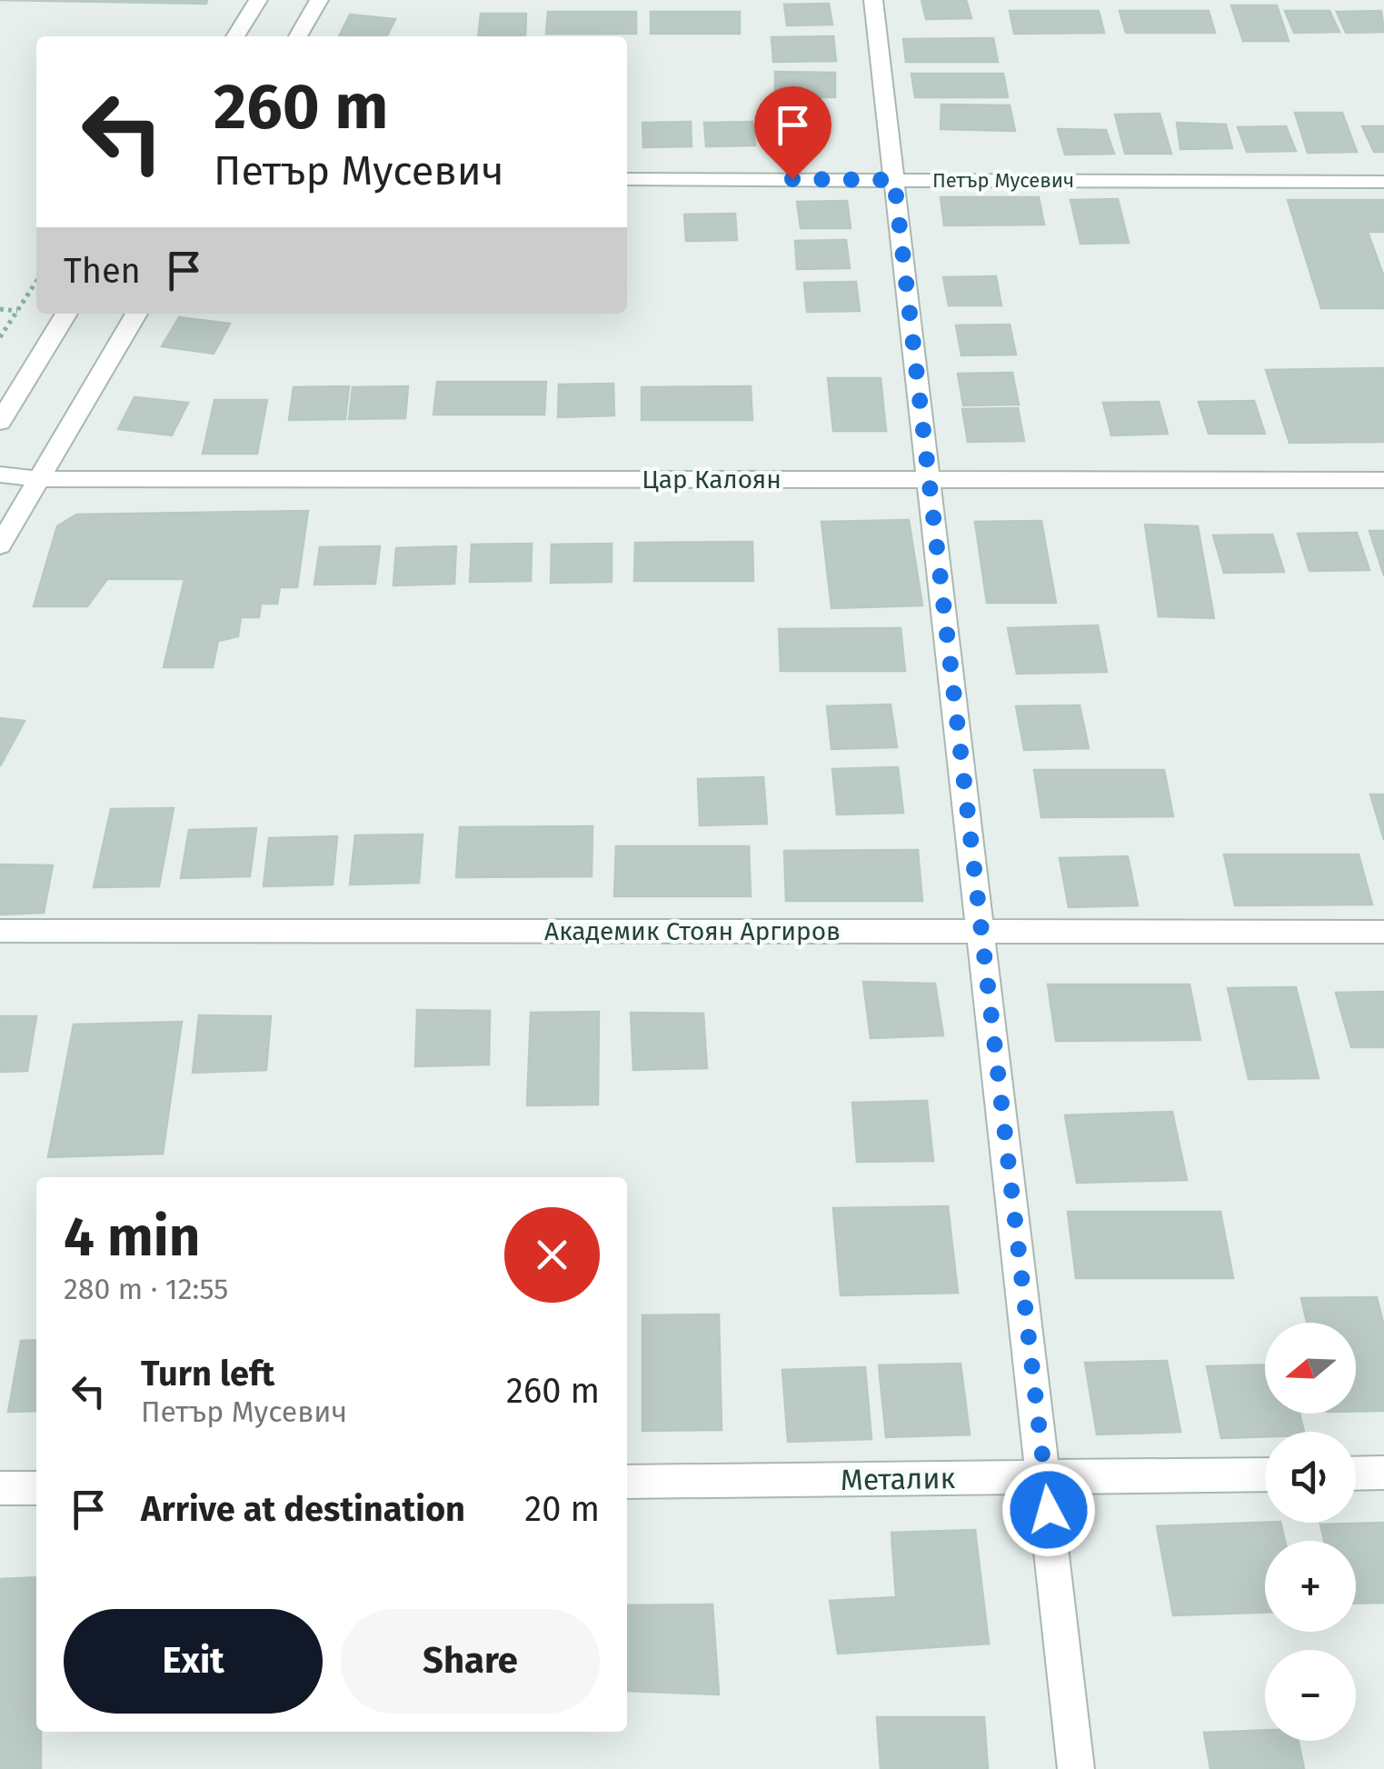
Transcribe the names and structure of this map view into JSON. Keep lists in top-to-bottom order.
{
  "streets": {
    "street": [
      "Петър Мусевич",
      "Цар Калоян",
      "Академик Стоян Аргиров",
      "Металик"
    ]
  },
  "north": "left",
  "page": {
    "turn": ["260 m", "Петър Мусевич"],
    "then": "Then",
    "heading": ["4 min", "280 m · 12:55"],
    "map_buttons": ["+", "−"],
    "list": [
      {
        "name": "Turn left",
        "note": "Петър Мусевич",
        "value": "260 m"
      },
      {
        "name": "Arrive at destination",
        "value": "20 m"
      }
    ],
    "buttons": ["Exit", "Share"]
  }
}
